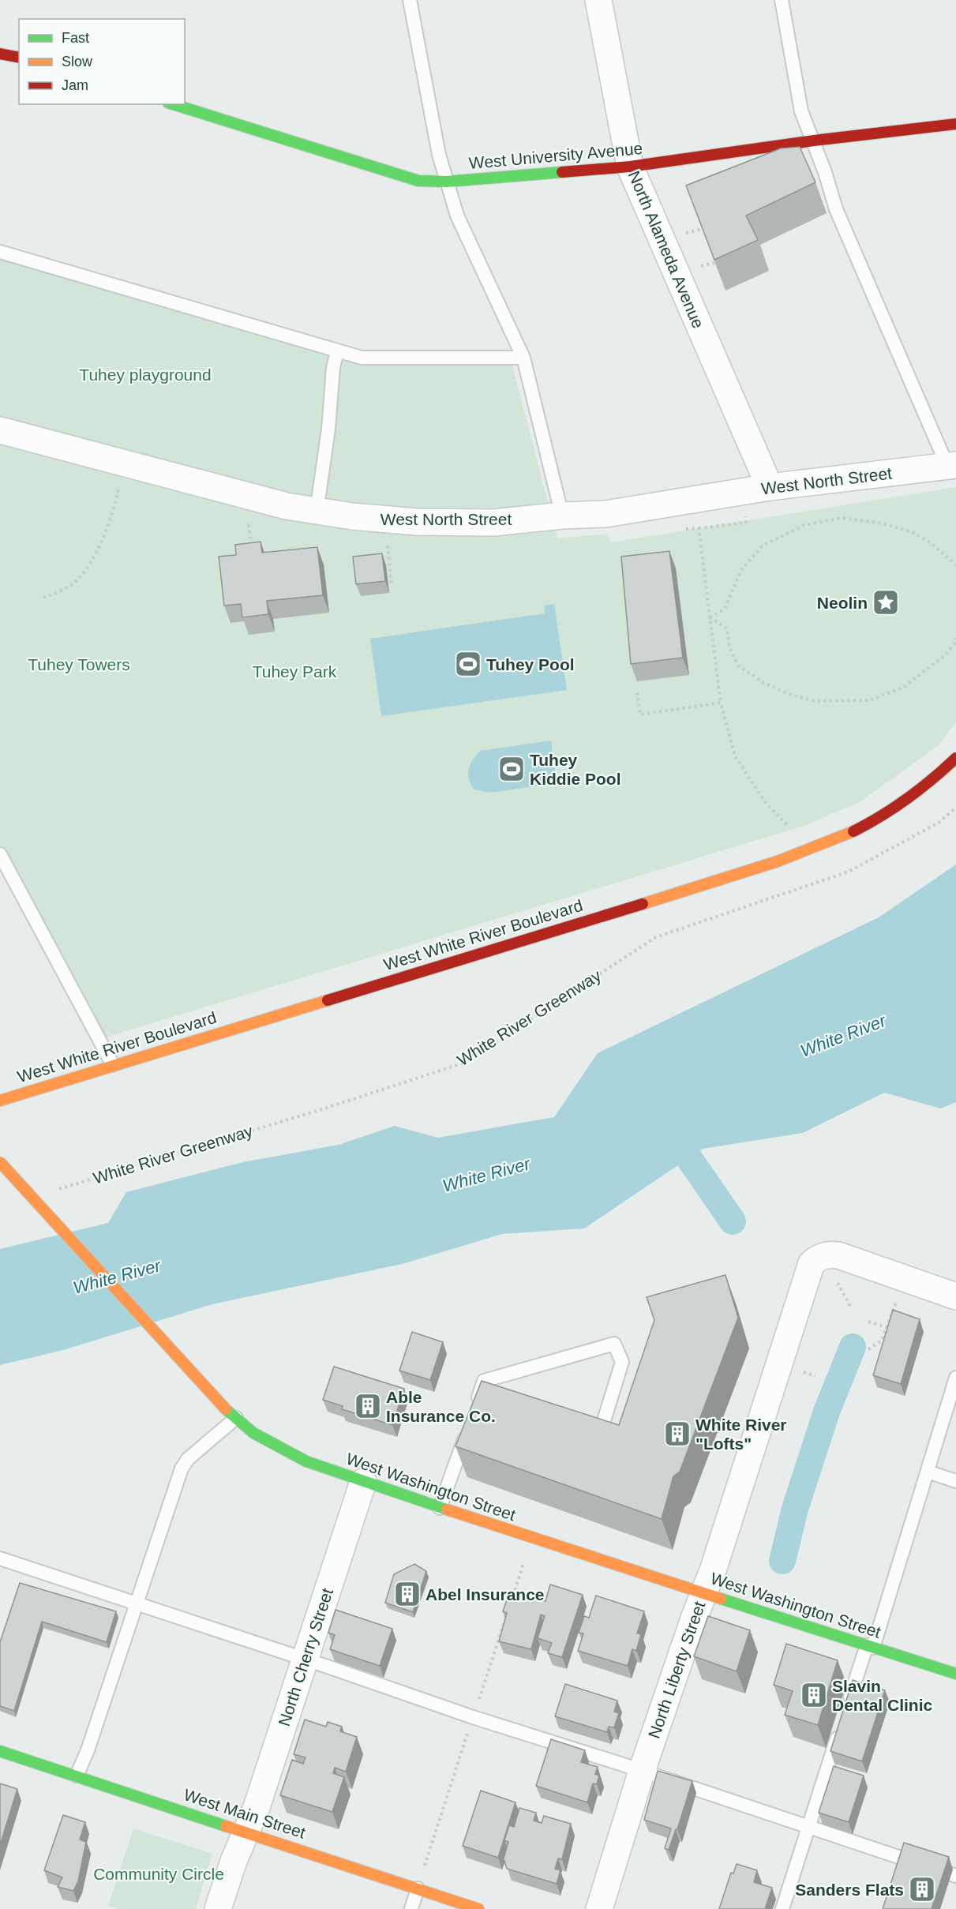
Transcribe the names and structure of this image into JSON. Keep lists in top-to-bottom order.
{
  "streets": {
    "street": [
      "West University Avenue",
      "North Alameda Avenue",
      "West North Street",
      "West White River Boulevard",
      "West Washington Street",
      "North Cherry Street",
      "North Liberty Street",
      "West Main Street"
    ],
    "path": ["White River Greenway"]
  },
  "crossings": [
    ["West University Avenue", "North Alameda Avenue"],
    ["North Alameda Avenue", "West North Street"],
    ["West Washington Street", "North Cherry Street"],
    ["West Washington Street", "North Liberty Street"],
    ["North Cherry Street", "West Main Street"]
  ],
  "water": ["White River"],
  "parks": [
    "Tuhey playground",
    "Tuhey Towers",
    "Tuhey Park",
    "Community Circle"
  ],
  "places": {
    "place": ["Neolin"],
    "sports": ["Tuhey Pool", "Tuhey Kiddie Pool"],
    "building": [
      "Able Insurance Co.",
      "White River \"Lofts\"",
      "Abel Insurance",
      "Slavin Dental Clinic",
      "Sanders Flats"
    ]
  },
  "legend": ["Fast", "Slow", "Jam"]
}
